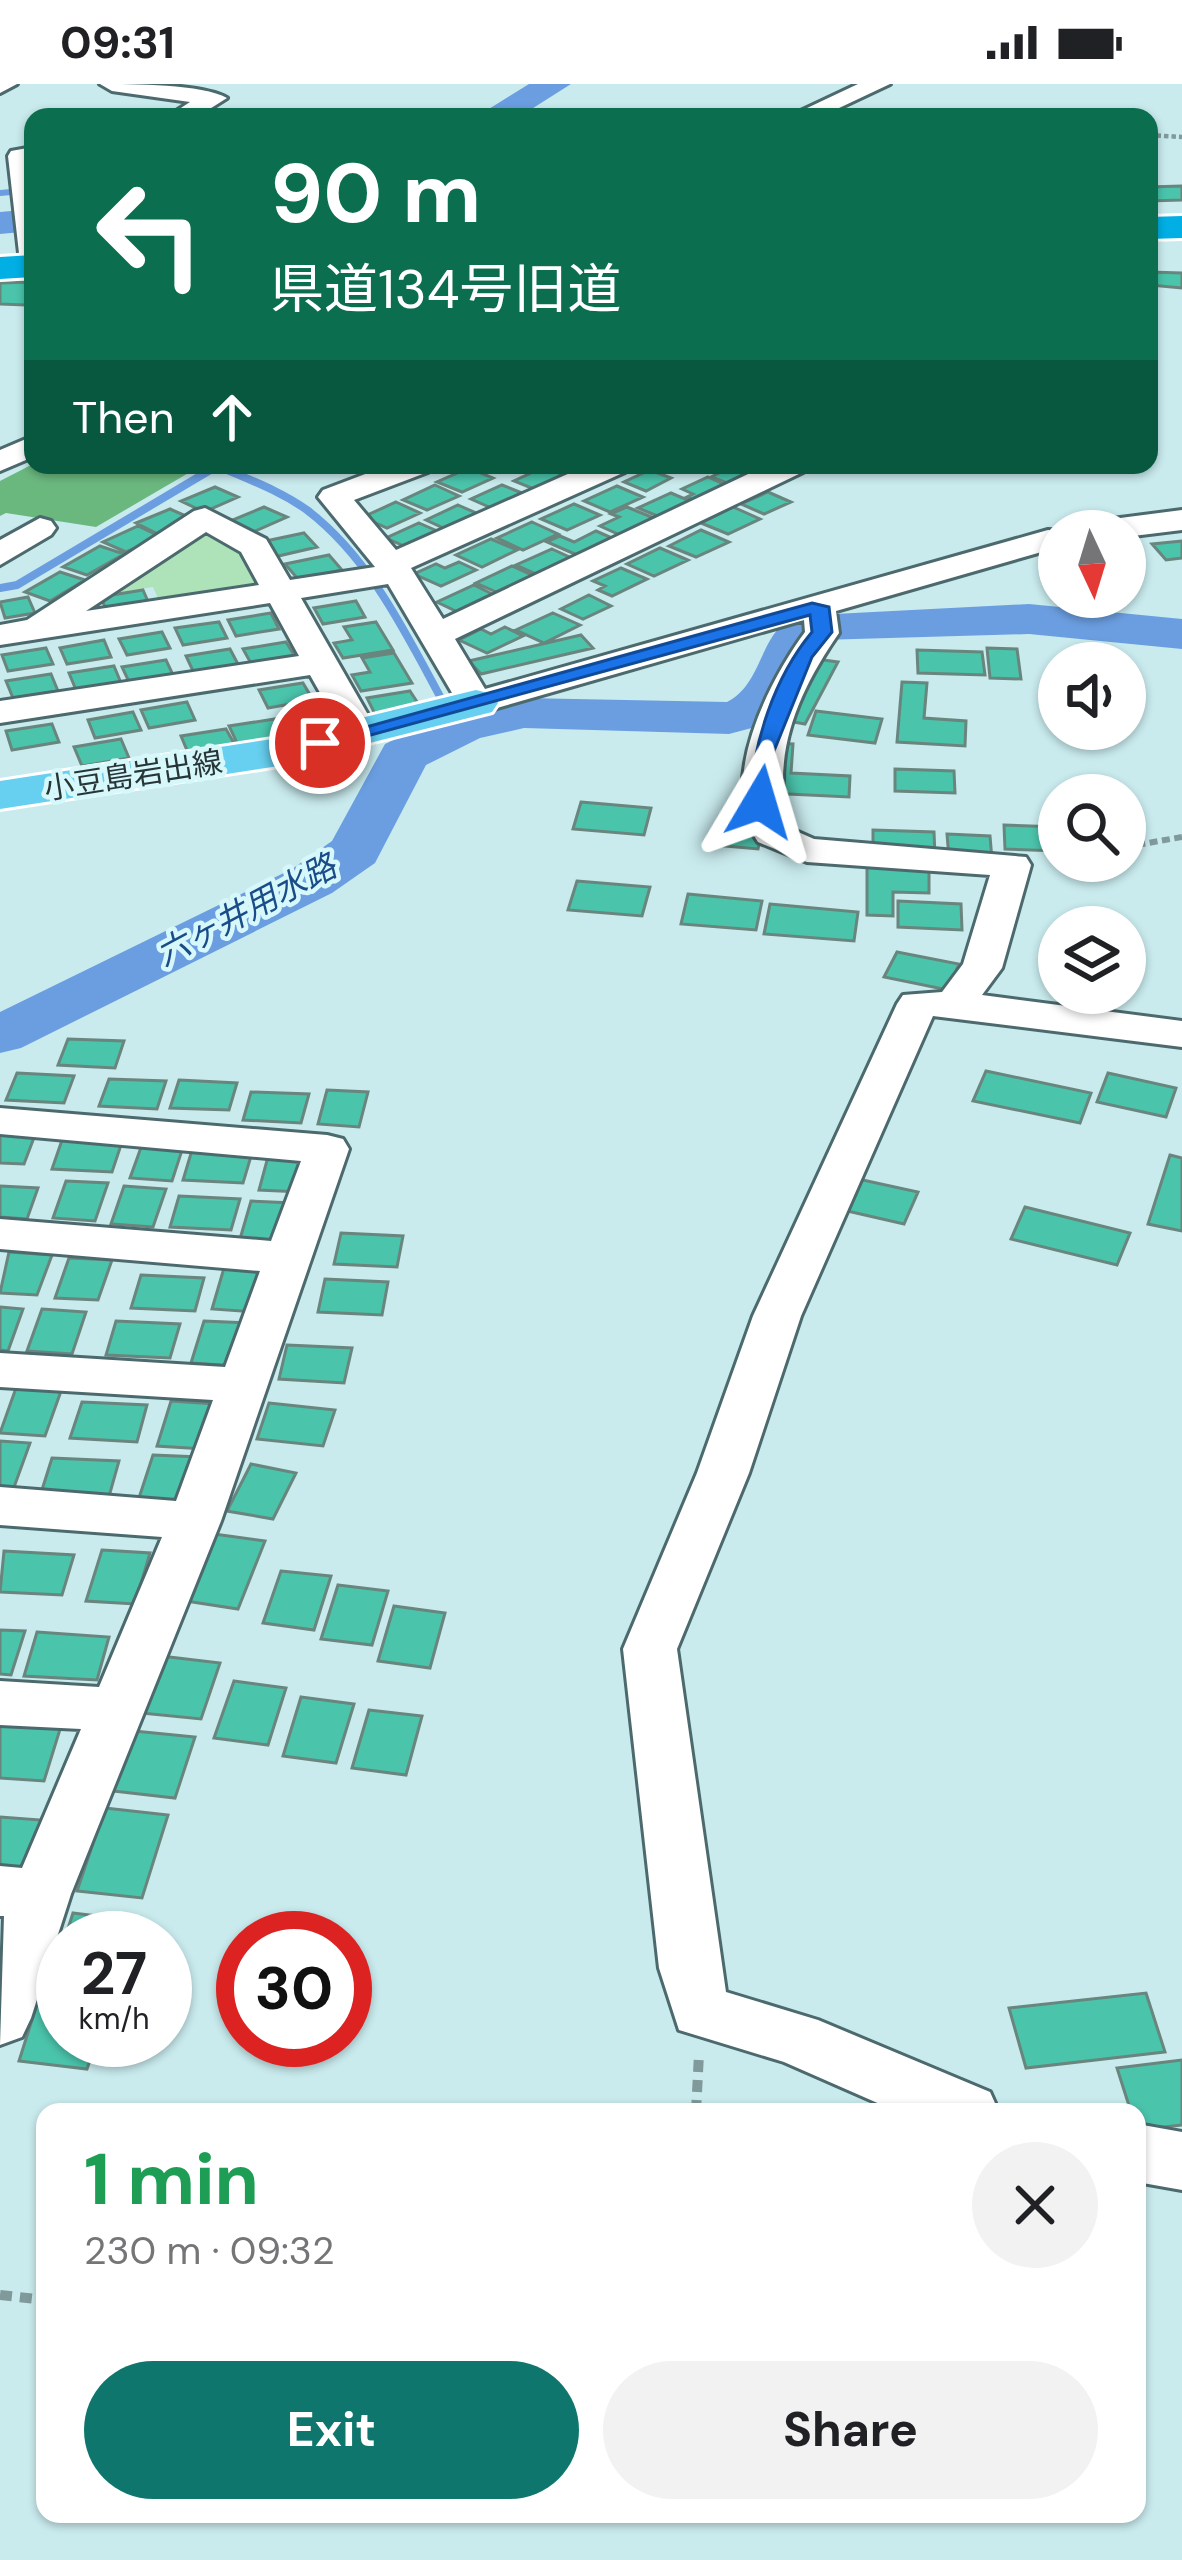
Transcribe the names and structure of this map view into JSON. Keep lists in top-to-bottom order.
{
  "streets": {
    "main road": ["小豆島岩出線"]
  },
  "water": ["六ヶ井用水路"],
  "north": "bottom",
  "page": {
    "status": "09:31",
    "turn": ["90 m", "県道134号旧道"],
    "then": "Then",
    "speed": "27 km/h",
    "limit": "30",
    "heading": ["1 min", "230 m · 09:32"],
    "buttons": ["Exit", "Share"]
  }
}
